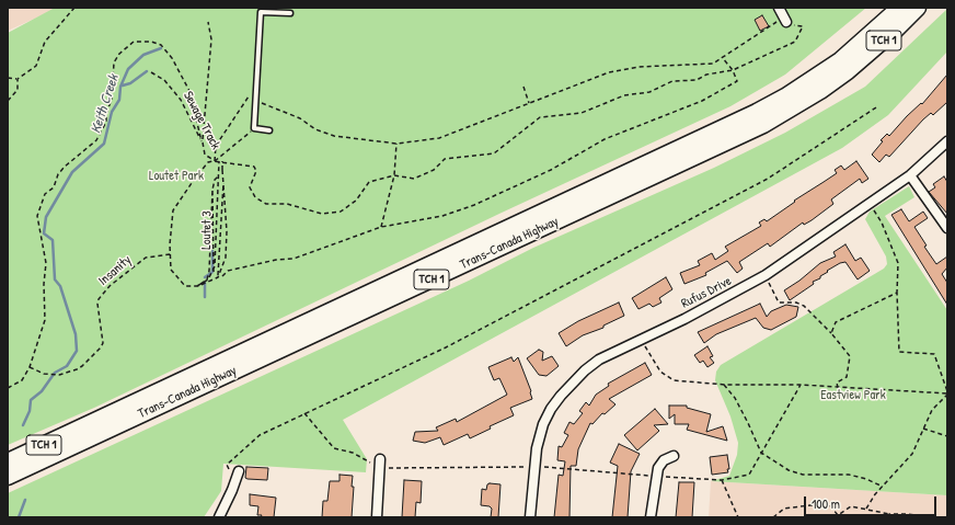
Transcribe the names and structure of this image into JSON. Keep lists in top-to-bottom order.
{
  "streets": {
    "highway": ["TCH 1", "Trans-Canada Highway"],
    "street": ["Rufus Drive"],
    "path": ["Sewage Track", "Loutet 3", "Insanity"]
  },
  "water": ["Keith Creek"],
  "parks": ["Loutet Park", "Eastview Park"],
  "scale_bar": "100 m"
}
